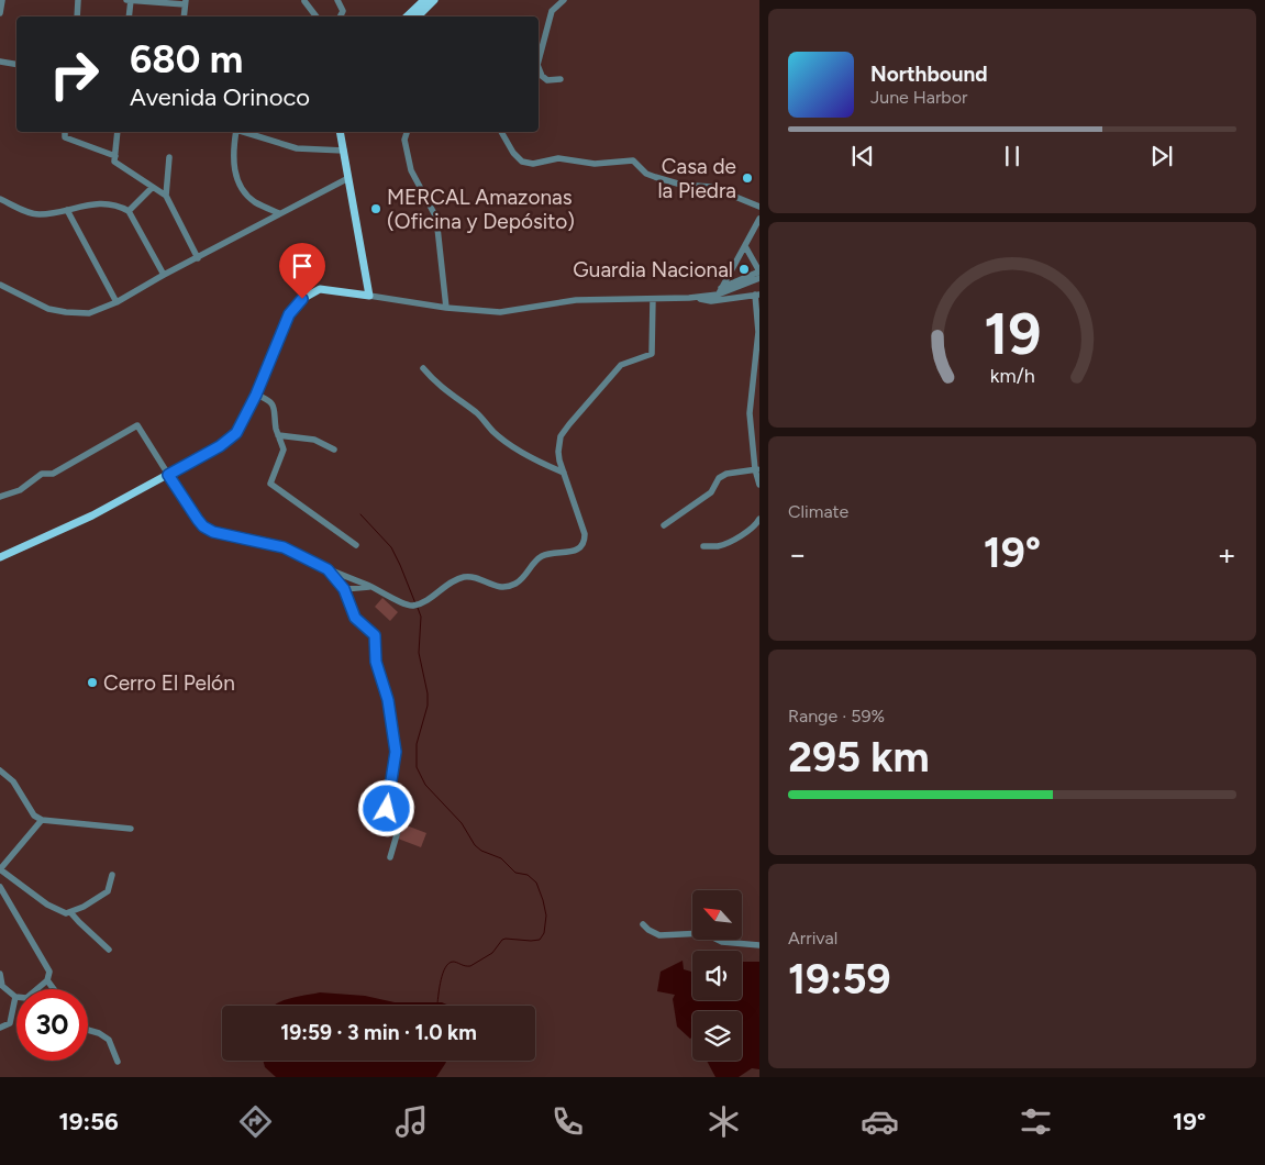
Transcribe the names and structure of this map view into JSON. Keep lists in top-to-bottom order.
{
  "places": [
    "Casa de la Piedra",
    "MERCAL Amazonas (Oficina y Depósito)",
    "Guardia Nacional",
    "Cerro El Pelón"
  ],
  "north": "top left",
  "page": {
    "turn": ["680 m", "Avenida Orinoco"],
    "song": ["Northbound", "June Harbor"],
    "tile": [
      "Climate",
      ["Range · 59%", "295 km"],
      ["Arrival", "19:59"]
    ],
    "heat": ["−", "19°", "+"],
    "limit": "30",
    "trip": "19:59 · 3 min · 1.0 km",
    "tabs": ["19:56", "19°"],
    "gauge": ["19", "km/h"]
  }
}
